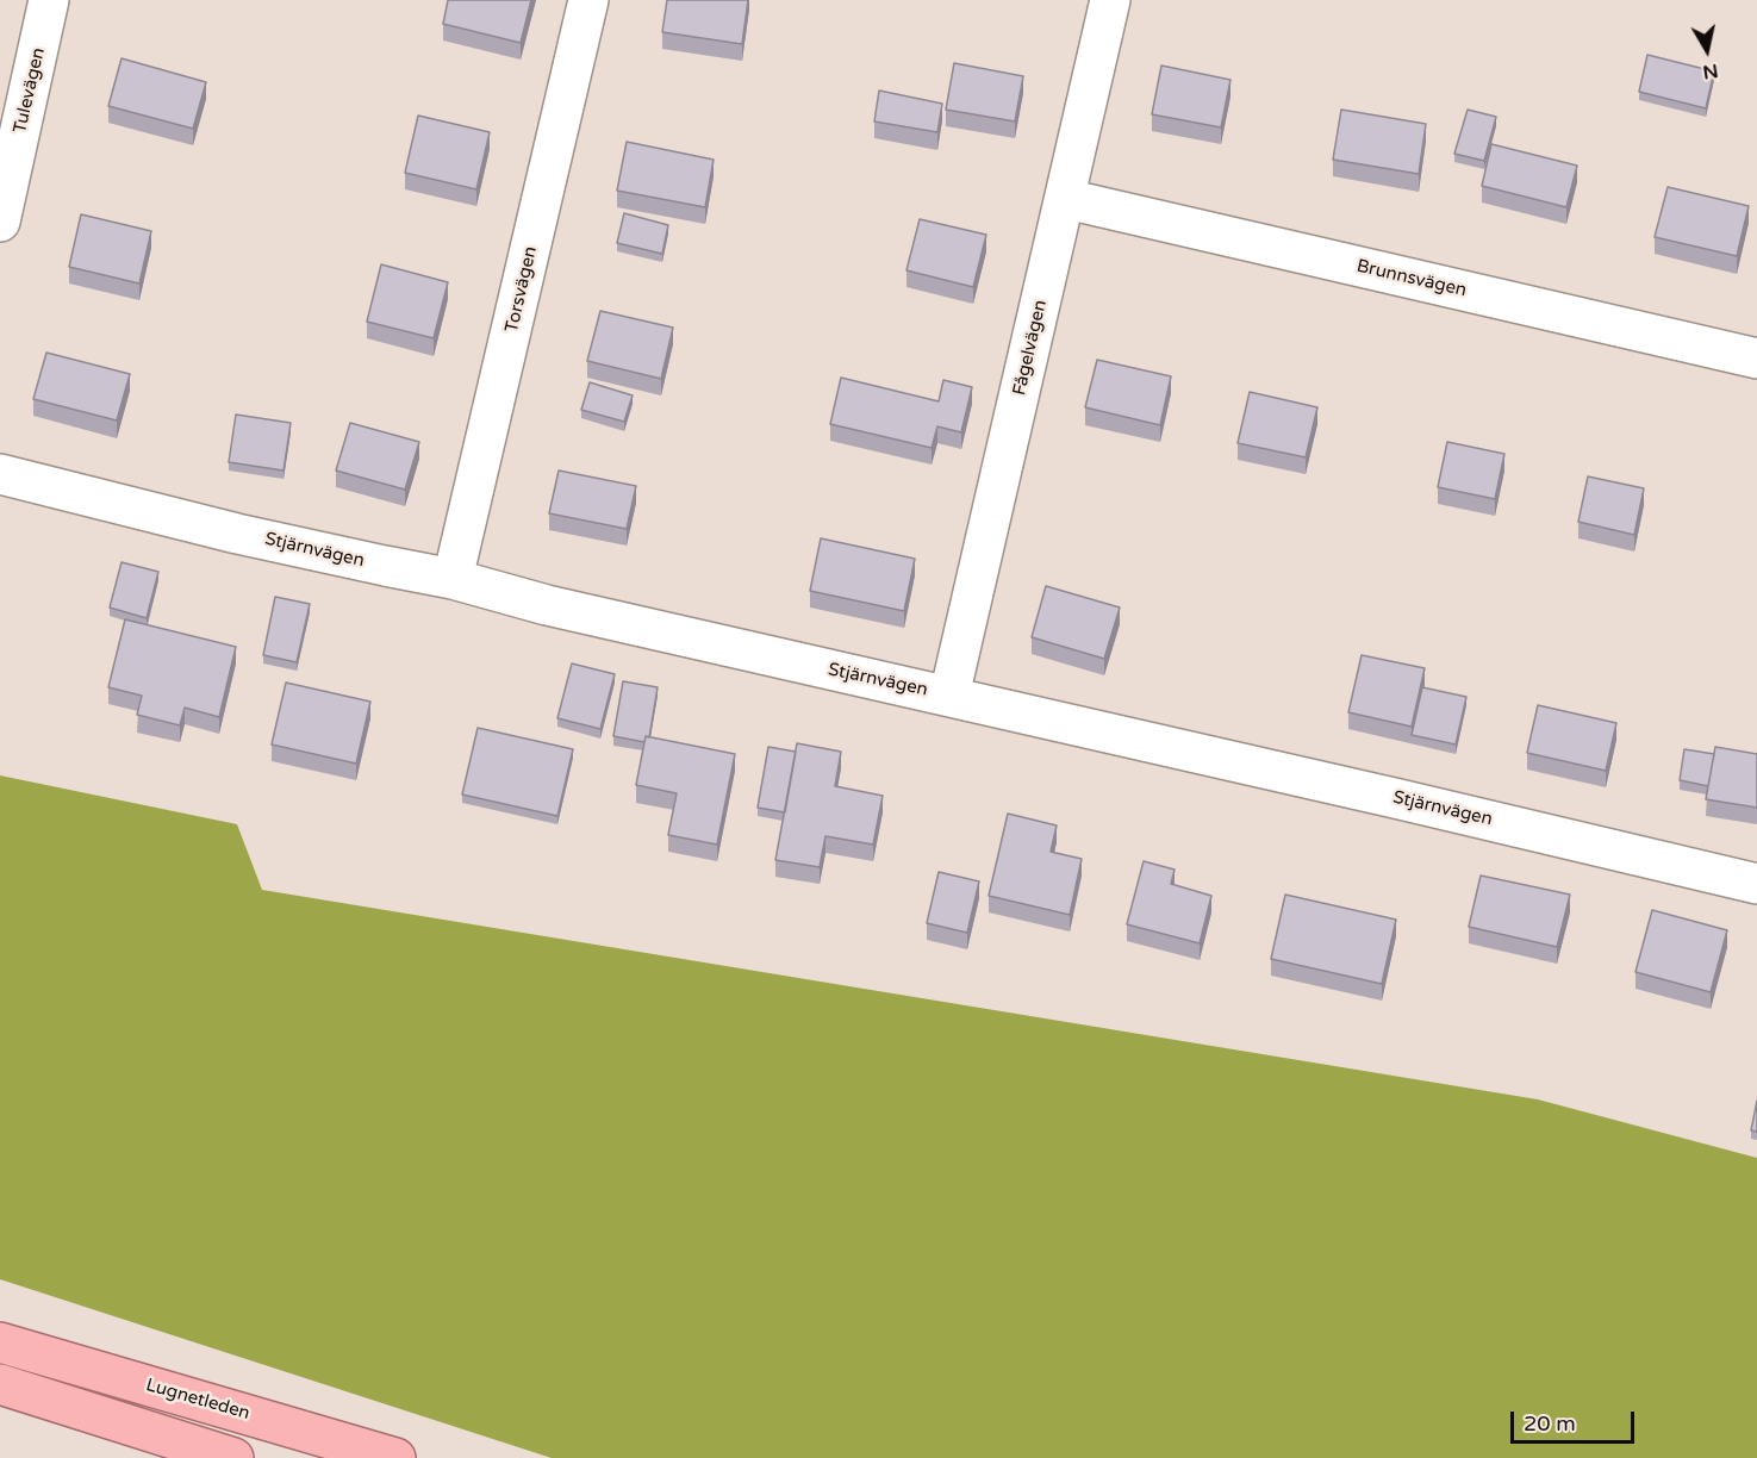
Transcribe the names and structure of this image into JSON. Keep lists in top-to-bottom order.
{
  "streets": {
    "highway": ["Lugnetleden"],
    "street": [
      "Tulevägen",
      "Brunnsvägen",
      "Torsvägen",
      "Fågelvägen",
      "Stjärnvägen"
    ]
  },
  "crossings": [
    ["Brunnsvägen", "Fågelvägen"],
    ["Torsvägen", "Stjärnvägen"],
    ["Fågelvägen", "Stjärnvägen"]
  ],
  "scale_bar": "20 m",
  "north": "bottom"
}
